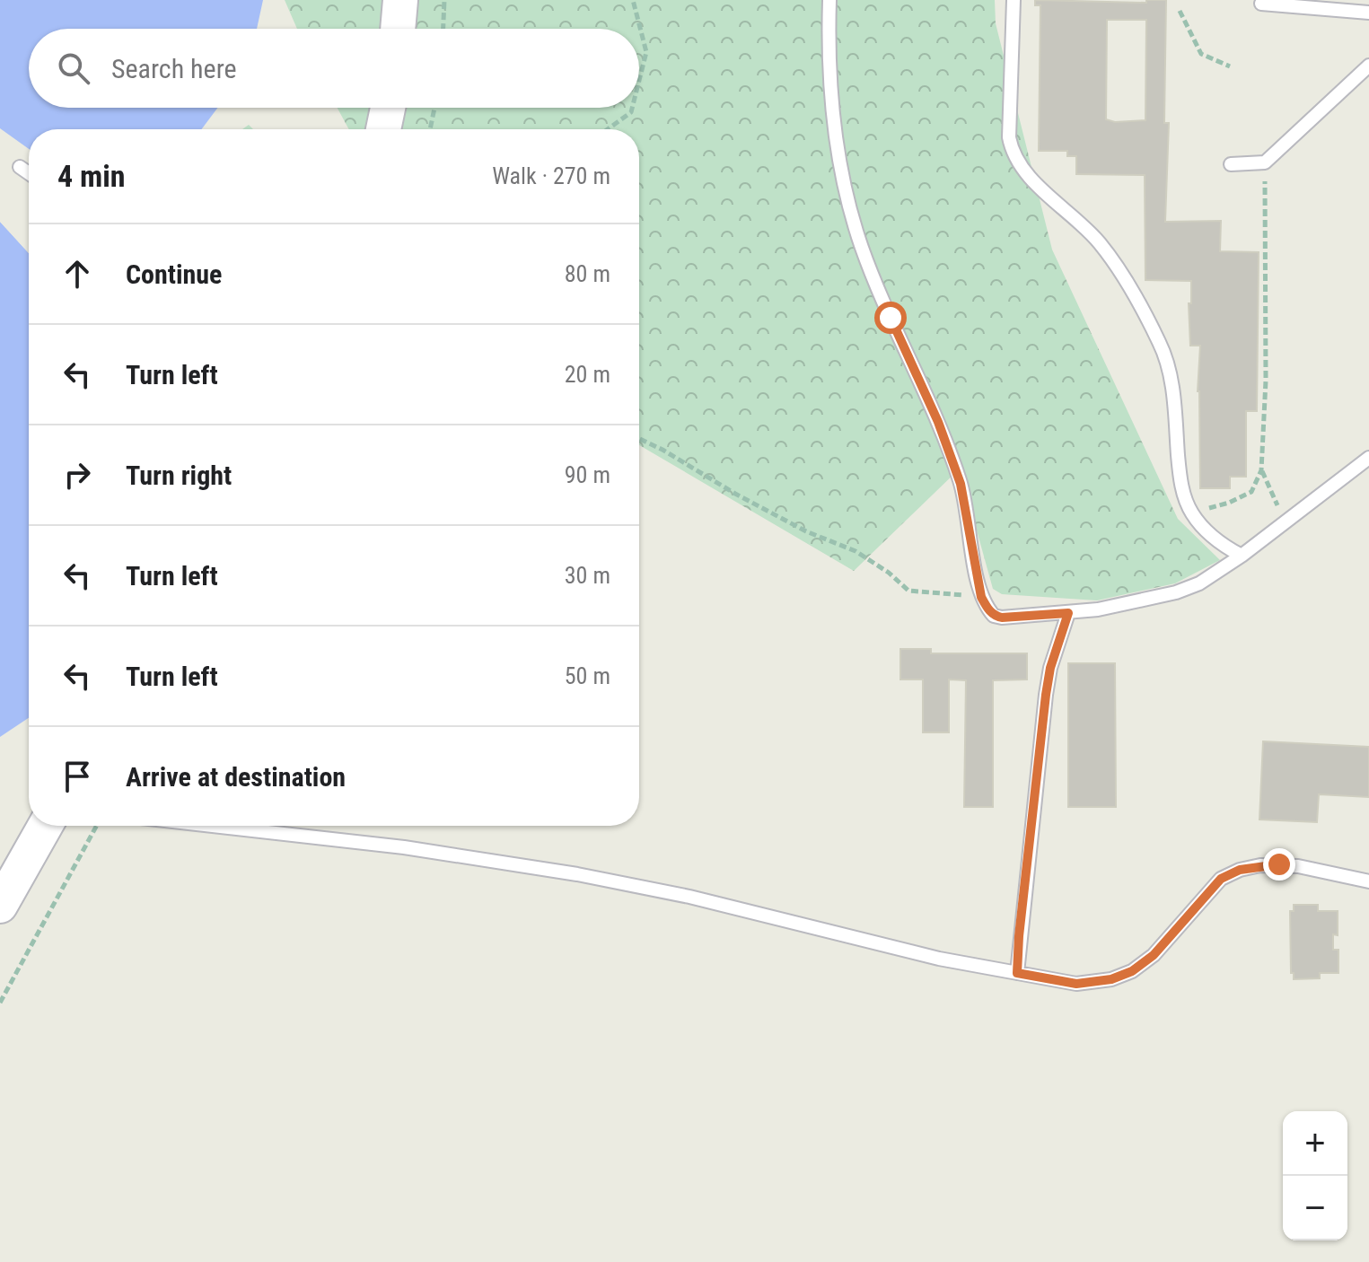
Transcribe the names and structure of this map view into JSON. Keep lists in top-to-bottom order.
{
  "page": {
    "search": "Search here",
    "heading": ["4 min", "Walk · 270 m"],
    "list": [
      ["Continue", "80 m"],
      ["Turn left", "20 m"],
      ["Turn right", "90 m"],
      ["Turn left", "30 m"],
      ["Turn left", "50 m"],
      "Arrive at destination"
    ],
    "map_buttons": ["+", "−"]
  }
}
